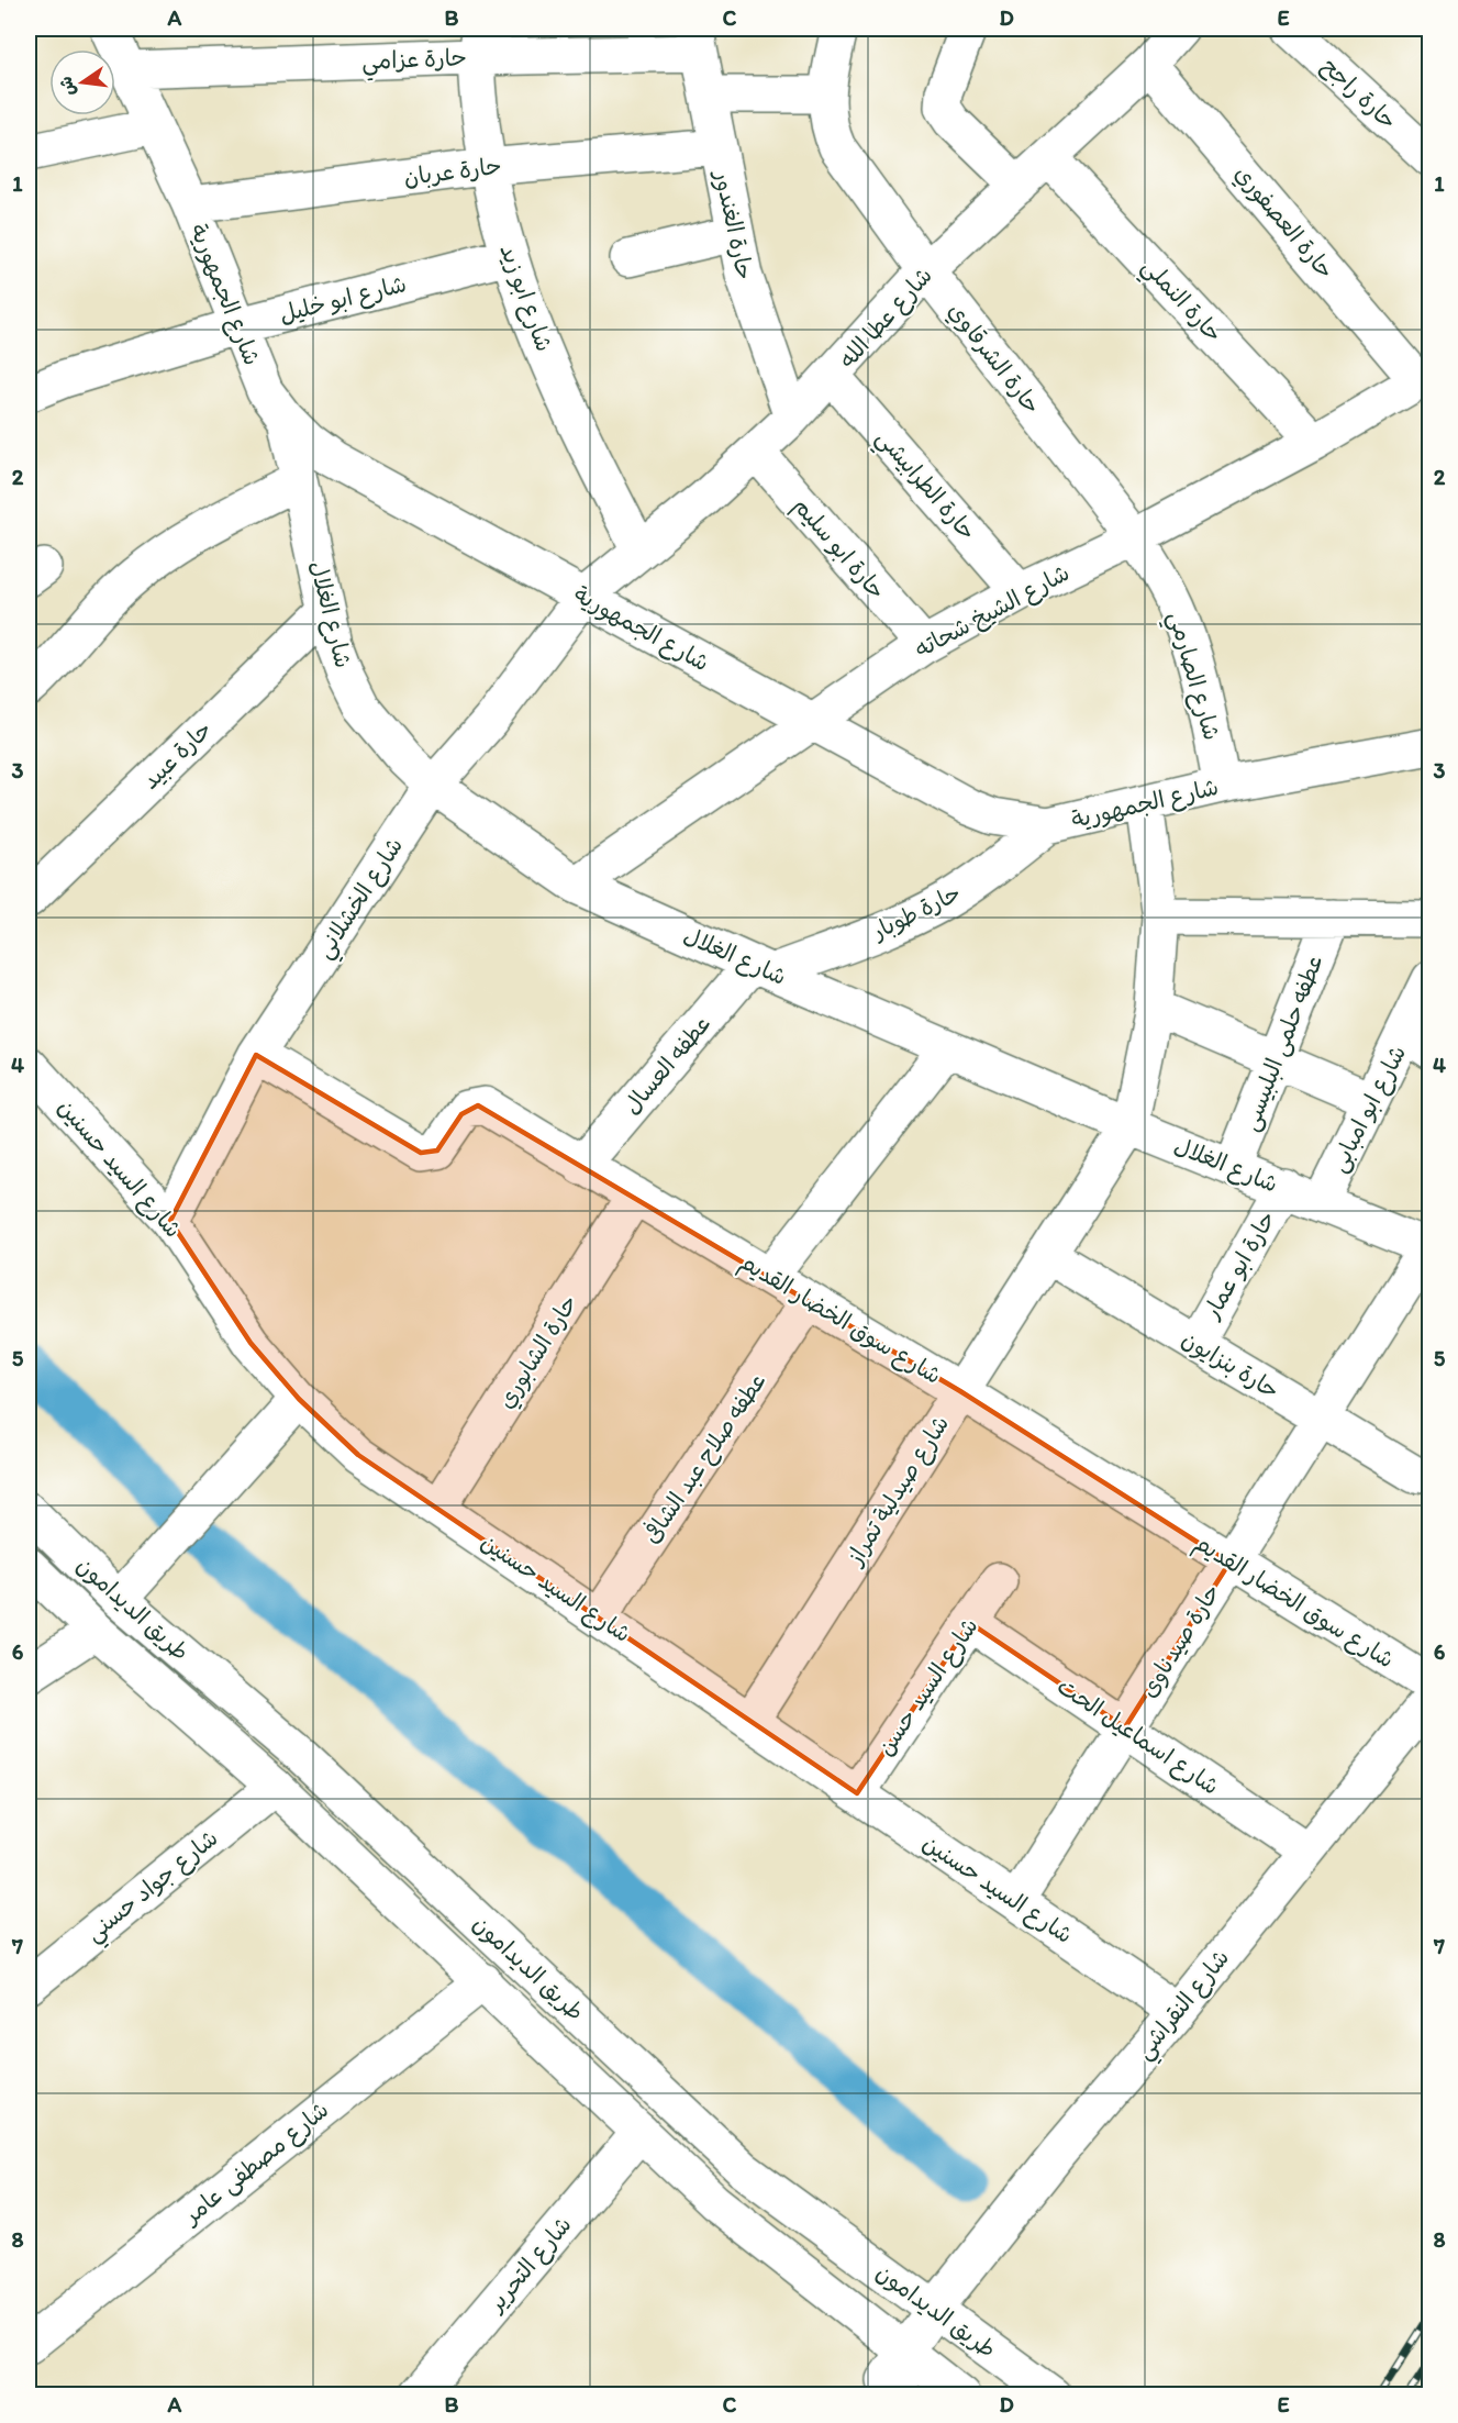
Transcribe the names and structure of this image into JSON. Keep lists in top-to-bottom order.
{
  "streets": {
    "street": [
      "حارة عزامي",
      "حارة راجح",
      "حارة عربان",
      "حارة العصفوري",
      "حارة الغندور",
      "شارع الجمهورية",
      "شارع ابو زيد",
      "شارع ابو خليل",
      "حارة النملي",
      "شارع عطا الله",
      "حارة الشرقاوي",
      "حارة الطرابيشي",
      "حارة ابو سليم",
      "شارع الشيخ شحاته",
      "شارع الغلال",
      "شارع الصارمي",
      "حارة عبيد",
      "شارع الخشلاني",
      "حارة طوبار",
      "عطفه حلمى البلبيسى",
      "عطفه العسال",
      "شارع ابو امبابى",
      "شارع السيد حسنين",
      "حارة ابو عمار",
      "شارع سوق الخضار القديم",
      "حارة الشابوري",
      "حارة بنزايون",
      "عطفه صلاح عبد الشافى",
      "شارع صيدلية تمراز",
      "طريق الديدامون",
      "حارة صيدناوى",
      "شارع السيد حسن",
      "شارع اسماعيل الحت",
      "شارع جواد حسني",
      "شارع النقراشي",
      "شارع مصطفى عامر",
      "شارع التحرير"
    ]
  },
  "crossings": [
    ["حارة عزامي", "حارة الغندور"],
    ["حارة عزامي", "شارع الجمهورية"],
    ["حارة عزامي", "شارع ابو زيد"],
    ["حارة عربان", "حارة الغندور"],
    ["حارة عربان", "شارع الجمهورية"],
    ["حارة عربان", "شارع ابو زيد"],
    ["حارة العصفوري", "شارع عطا الله"],
    ["حارة العصفوري", "شارع الشيخ شحاته"],
    ["حارة الغندور", "شارع عطا الله"],
    ["شارع الجمهورية", "شارع ابو خليل"],
    ["شارع الجمهورية", "شارع عطا الله"],
    ["شارع الجمهورية", "شارع الشيخ شحاته"],
    ["شارع الجمهورية", "شارع الغلال"],
    ["شارع الجمهورية", "شارع الصارمي"],
    ["شارع الجمهورية", "شارع الخشلاني"],
    ["شارع الجمهورية", "حارة طوبار"],
    ["شارع ابو زيد", "شارع ابو خليل"],
    ["شارع ابو زيد", "شارع عطا الله"],
    ["حارة النملي", "شارع عطا الله"],
    ["حارة النملي", "شارع الشيخ شحاته"],
    ["شارع عطا الله", "حارة الشرقاوي"],
    ["شارع عطا الله", "حارة الطرابيشي"],
    ["شارع عطا الله", "حارة ابو سليم"],
    ["شارع عطا الله", "شارع الخشلاني"],
    ["حارة الشرقاوي", "شارع الشيخ شحاته"],
    ["حارة الشرقاوي", "شارع الصارمي"],
    ["حارة الطرابيشي", "شارع الشيخ شحاته"],
    ["حارة ابو سليم", "شارع الشيخ شحاته"],
    ["شارع الشيخ شحاته", "شارع الغلال"],
    ["شارع الشيخ شحاته", "شارع الصارمي"],
    ["شارع الغلال", "حارة عبيد"],
    ["شارع الغلال", "شارع الخشلاني"],
    ["شارع الغلال", "حارة طوبار"],
    ["شارع الغلال", "عطفه حلمى البلبيسى"],
    ["شارع الغلال", "عطفه العسال"],
    ["شارع الغلال", "شارع ابو امبابى"],
    ["شارع الغلال", "حارة ابو عمار"],
    ["شارع الغلال", "شارع صيدلية تمراز"],
    ["شارع الغلال", "حارة صيدناوى"],
    ["شارع الخشلاني", "شارع السيد حسنين"],
    ["شارع الخشلاني", "شارع سوق الخضار القديم"],
    ["حارة طوبار", "عطفه العسال"],
    ["عطفه العسال", "شارع سوق الخضار القديم"],
    ["شارع السيد حسنين", "حارة الشابوري"],
    ["شارع السيد حسنين", "عطفه صلاح عبد الشافى"],
    ["شارع السيد حسنين", "شارع صيدلية تمراز"],
    ["شارع السيد حسنين", "حارة صيدناوى"],
    ["شارع السيد حسنين", "شارع السيد حسن"],
    ["شارع السيد حسنين", "شارع النقراشي"],
    ["حارة ابو عمار", "حارة بنزايون"],
    ["شارع سوق الخضار القديم", "حارة الشابوري"],
    ["شارع سوق الخضار القديم", "عطفه صلاح عبد الشافى"],
    ["شارع سوق الخضار القديم", "شارع صيدلية تمراز"],
    ["شارع سوق الخضار القديم", "حارة صيدناوى"],
    ["حارة بنزايون", "شارع صيدلية تمراز"],
    ["حارة بنزايون", "حارة صيدناوى"],
    ["طريق الديدامون", "شارع جواد حسني"],
    ["طريق الديدامون", "شارع النقراشي"],
    ["طريق الديدامون", "شارع مصطفى عامر"],
    ["طريق الديدامون", "شارع التحرير"],
    ["حارة صيدناوى", "شارع اسماعيل الحت"],
    ["شارع السيد حسن", "شارع اسماعيل الحت"],
    ["شارع اسماعيل الحت", "شارع النقراشي"]
  ],
  "north": "left",
  "grid": {
    "columns": [
      "A",
      "B",
      "C",
      "D",
      "E"
    ],
    "rows": [
      "1",
      "2",
      "3",
      "4",
      "5",
      "6",
      "7",
      "8"
    ]
  }
}
